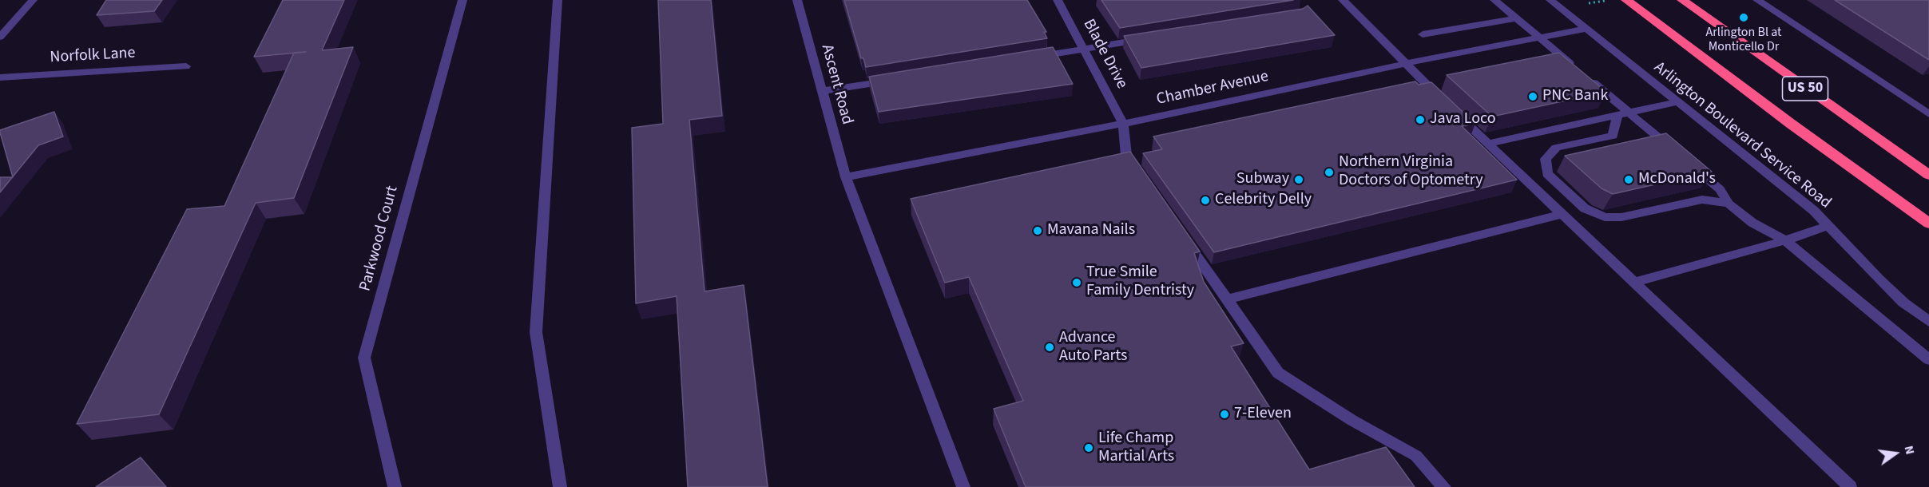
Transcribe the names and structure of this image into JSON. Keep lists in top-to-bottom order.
{
  "streets": {
    "highway": ["US 50"],
    "street": [
      "Blade Drive",
      "Norfolk Lane",
      "Ascent Road",
      "Chamber Avenue",
      "Arlington Boulevard Service Road",
      "Parkwood Court"
    ]
  },
  "crossings": [
    ["Blade Drive", "Chamber Avenue"],
    ["Ascent Road", "Chamber Avenue"],
    ["Chamber Avenue", "Arlington Boulevard Service Road"]
  ],
  "places": [
    "Arlington Bl at Monticello Dr",
    "PNC Bank",
    "Java Loco",
    "Northern Virginia Doctors of Optometry",
    "Subway",
    "McDonald's",
    "Celebrity Delly",
    "Mavana Nails",
    "True Smile Family Dentristy",
    "Advance Auto Parts",
    "7-Eleven",
    "Life Champ Martial Arts"
  ],
  "north": "right"
}
